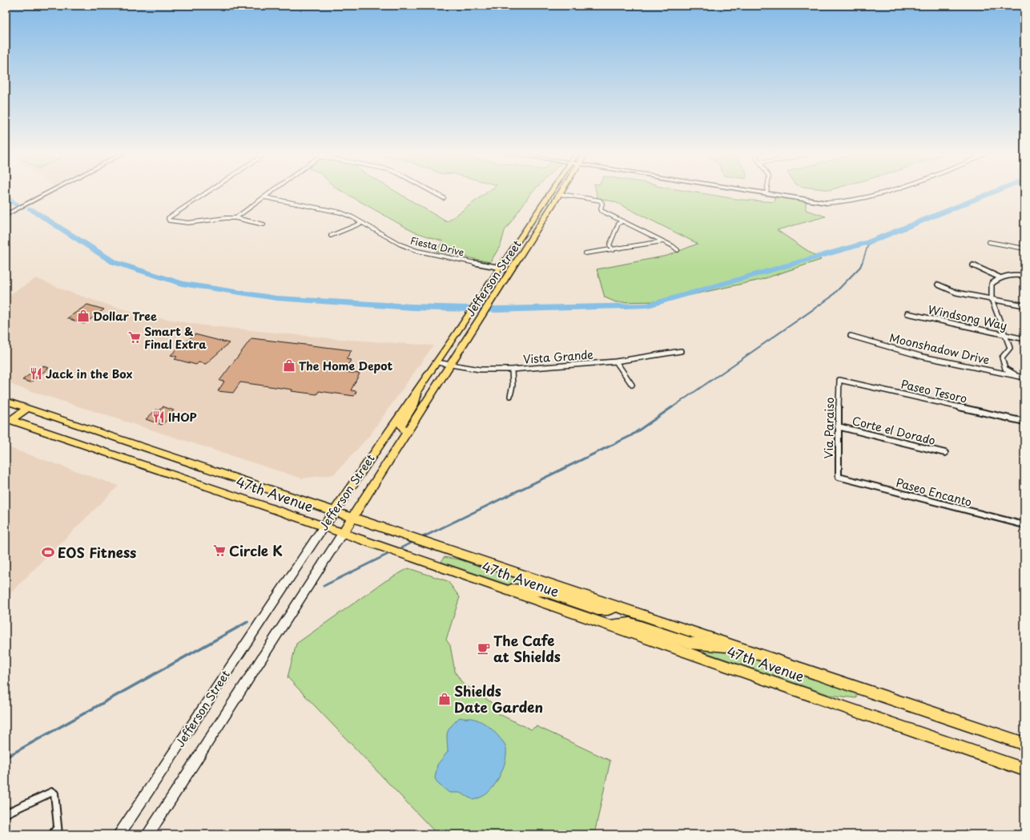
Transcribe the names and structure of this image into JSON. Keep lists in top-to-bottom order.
{
  "streets": {
    "main road": ["Jefferson Street", "47th Avenue"],
    "street": [
      "Fiesta Drive",
      "Windsong Way",
      "Moonshadow Drive",
      "Vista Grande",
      "Paseo Tesoro",
      "Via Paraiso",
      "Corte el Dorado",
      "Paseo Encanto"
    ]
  },
  "crossings": [
    ["Fiesta Drive", "Jefferson Street"],
    ["Jefferson Street", "Vista Grande"],
    ["Jefferson Street", "47th Avenue"],
    ["Paseo Tesoro", "Via Paraiso"],
    ["Via Paraiso", "Corte el Dorado"],
    ["Via Paraiso", "Paseo Encanto"]
  ],
  "places": {
    "shop": ["Dollar Tree", "The Home Depot", "Shields Date Garden"],
    "supermarket": ["Smart & Final Extra", "Circle K"],
    "restaurant": ["Jack in the Box", "IHOP"],
    "sports": ["EOS Fitness"],
    "cafe": ["The Cafe at Shields"]
  }
}
